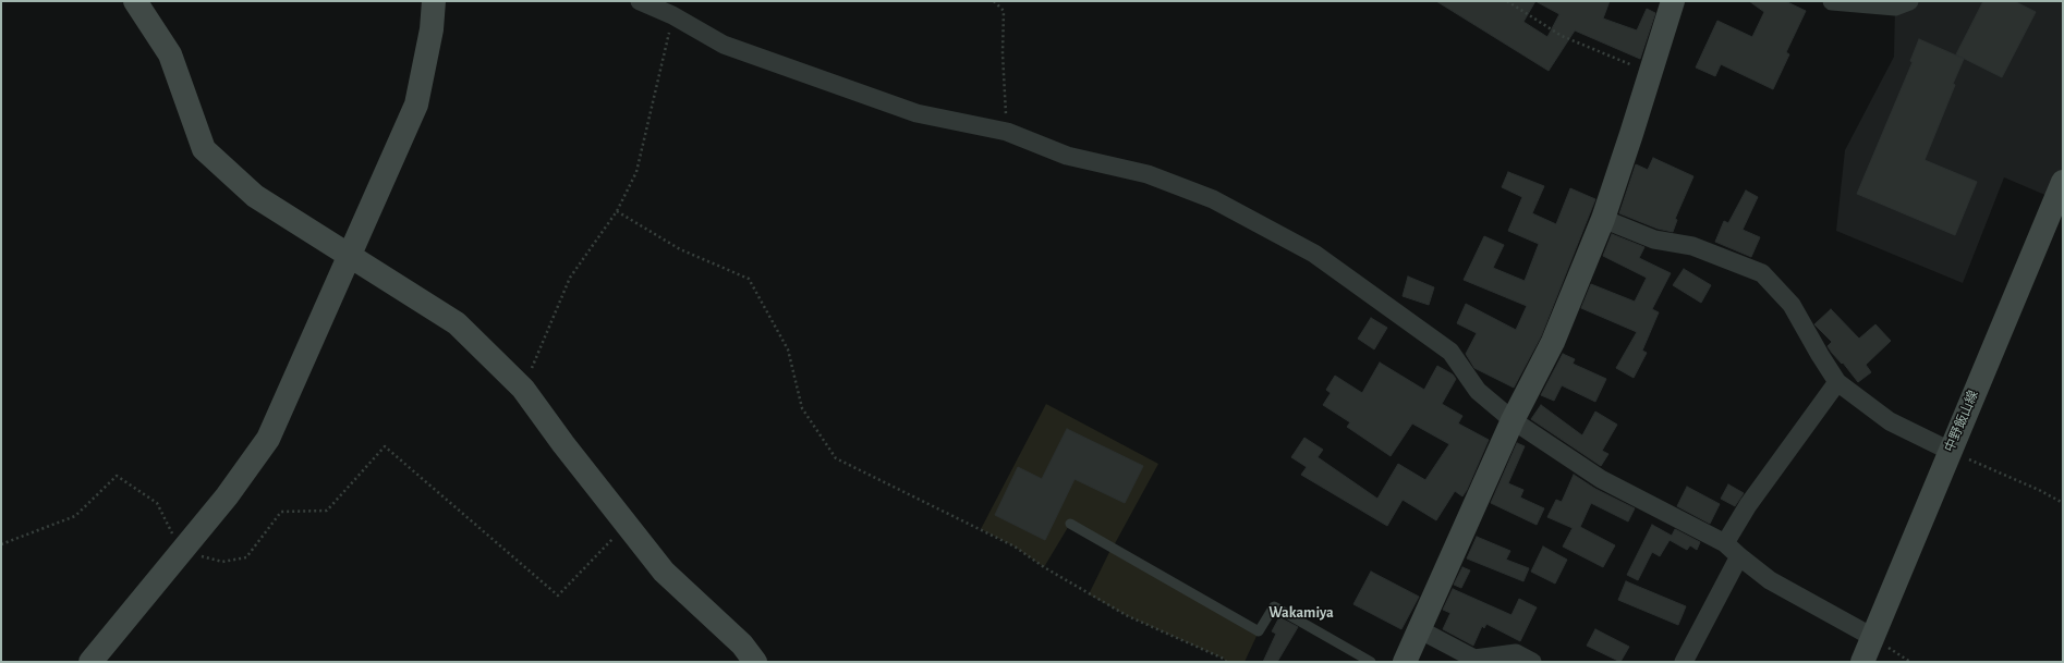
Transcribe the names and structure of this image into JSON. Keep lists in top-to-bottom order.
{
  "streets": {
    "street": ["中野飯山線"]
  },
  "districts": ["Wakamiya"]
}
